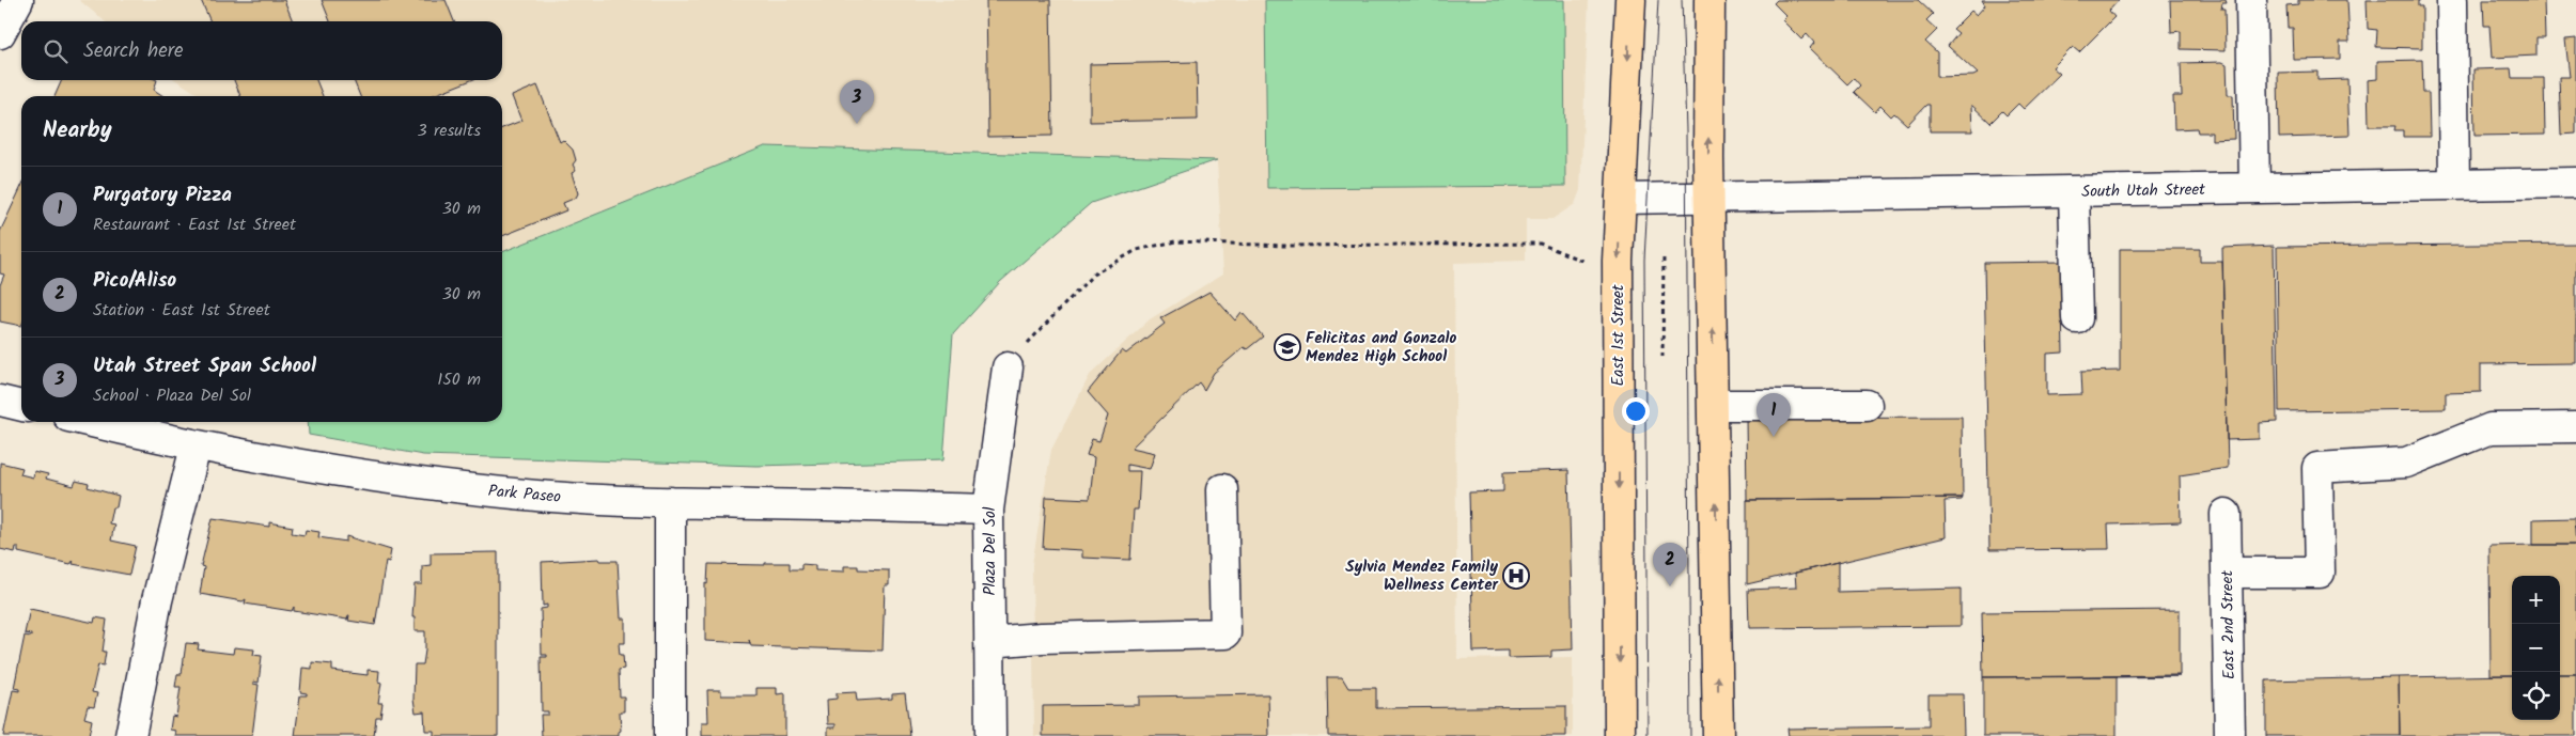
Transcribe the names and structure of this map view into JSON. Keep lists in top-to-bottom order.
{
  "streets": {
    "main road": ["East 1st Street"],
    "street": [
      "South Utah Street",
      "Park Paseo",
      "Plaza Del Sol",
      "East 2nd Street"
    ]
  },
  "crossings": [
    ["South Utah Street", "East 1st Street"],
    ["Park Paseo", "Plaza Del Sol"]
  ],
  "places": {
    "school or university": ["Felicitas and Gonzalo Mendez High School"],
    "hospital": ["Sylvia Mendez Family Wellness Center"]
  },
  "page": {
    "search": "Search here",
    "pins": ["3", "1", "2"],
    "heading": ["Nearby", "3 results"],
    "list": [
      {
        "mark": "1",
        "name": "Purgatory Pizza",
        "note": "Restaurant · East 1st Street",
        "value": "30 m"
      },
      {
        "mark": "2",
        "name": "Pico/Aliso",
        "note": "Station · East 1st Street",
        "value": "30 m"
      },
      {
        "mark": "3",
        "name": "Utah Street Span School",
        "note": "School · Plaza Del Sol",
        "value": "150 m"
      }
    ],
    "map_buttons": ["+", "−"]
  }
}
